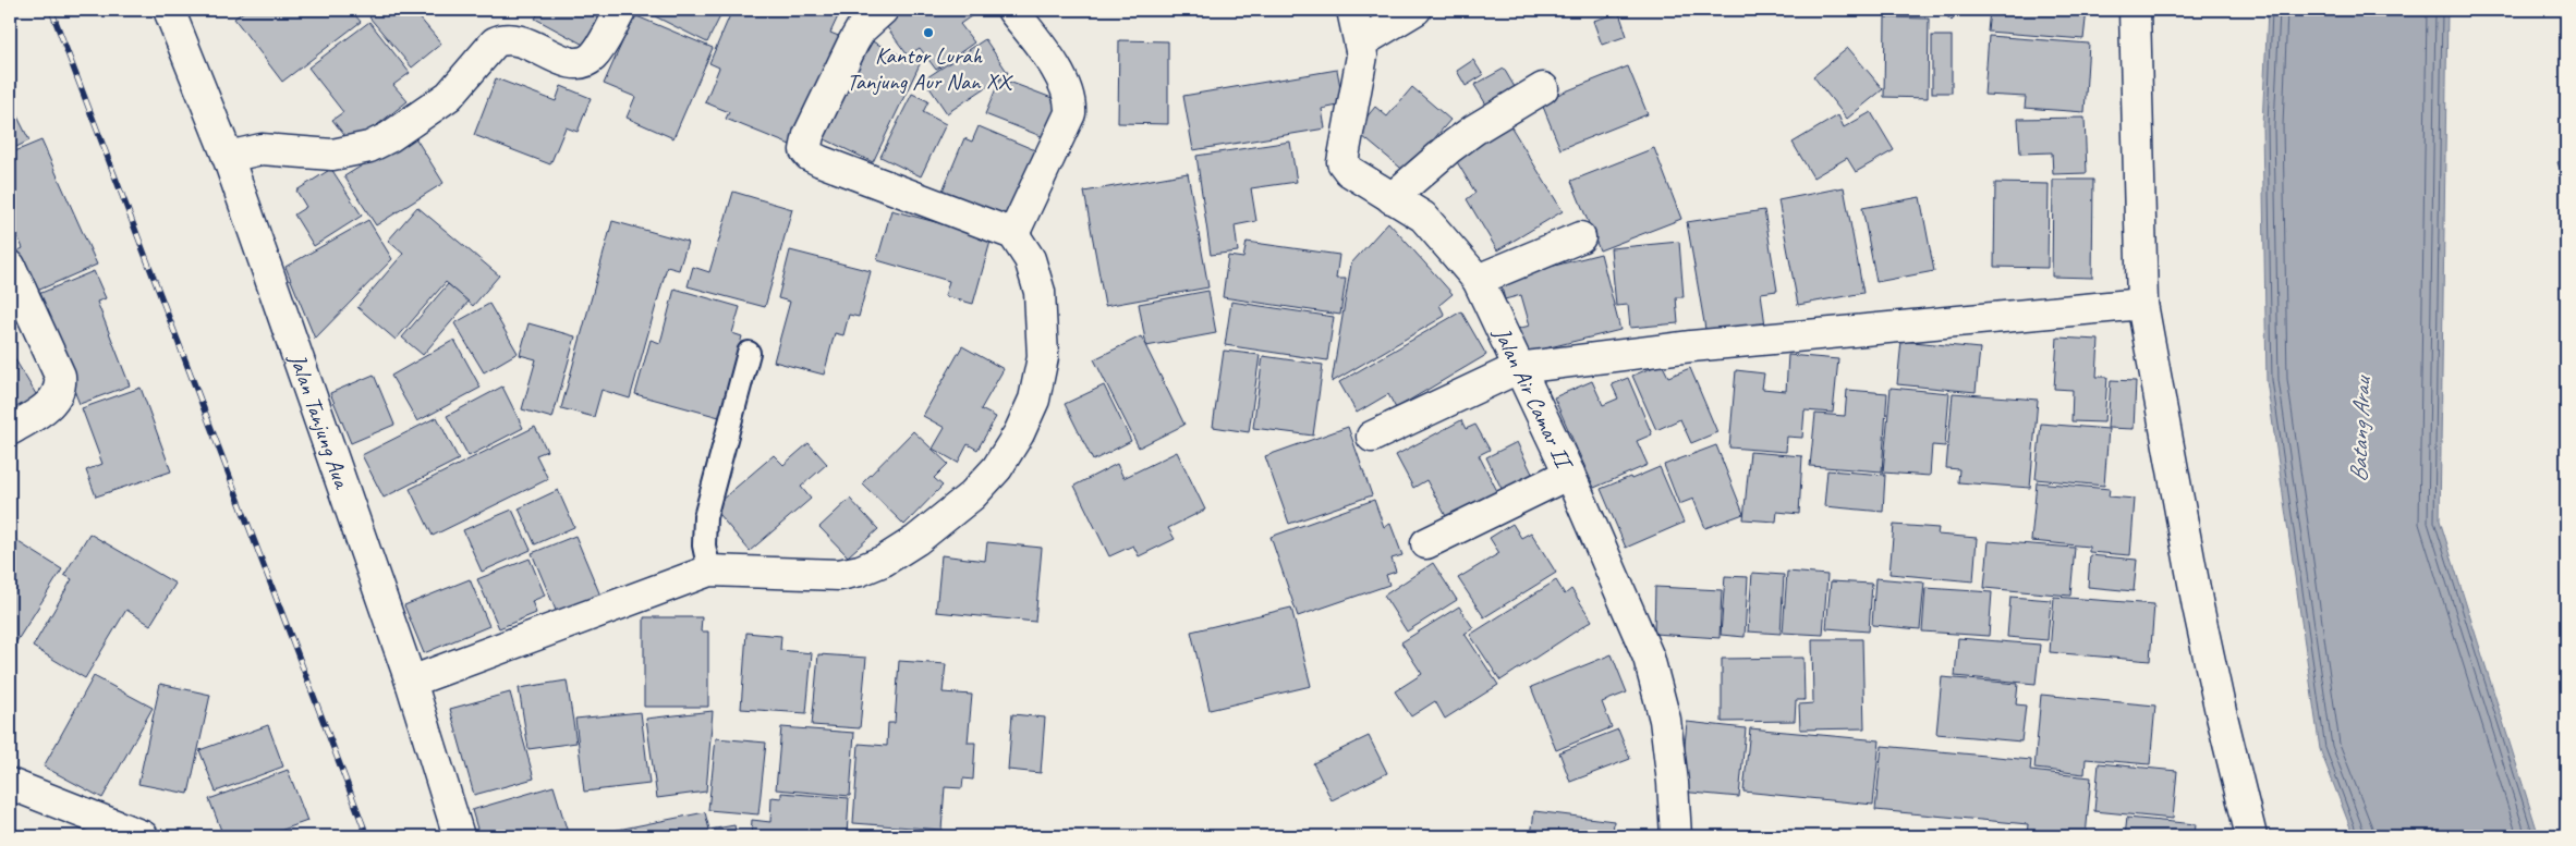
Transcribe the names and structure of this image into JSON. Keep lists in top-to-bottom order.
{
  "streets": {
    "street": ["Jalan Air Camar II", "Jalan Tanjung Aua"]
  },
  "water": ["Batang Arau"],
  "places": ["Kantor Lurah Tanjung Aur Nan XX"]
}
